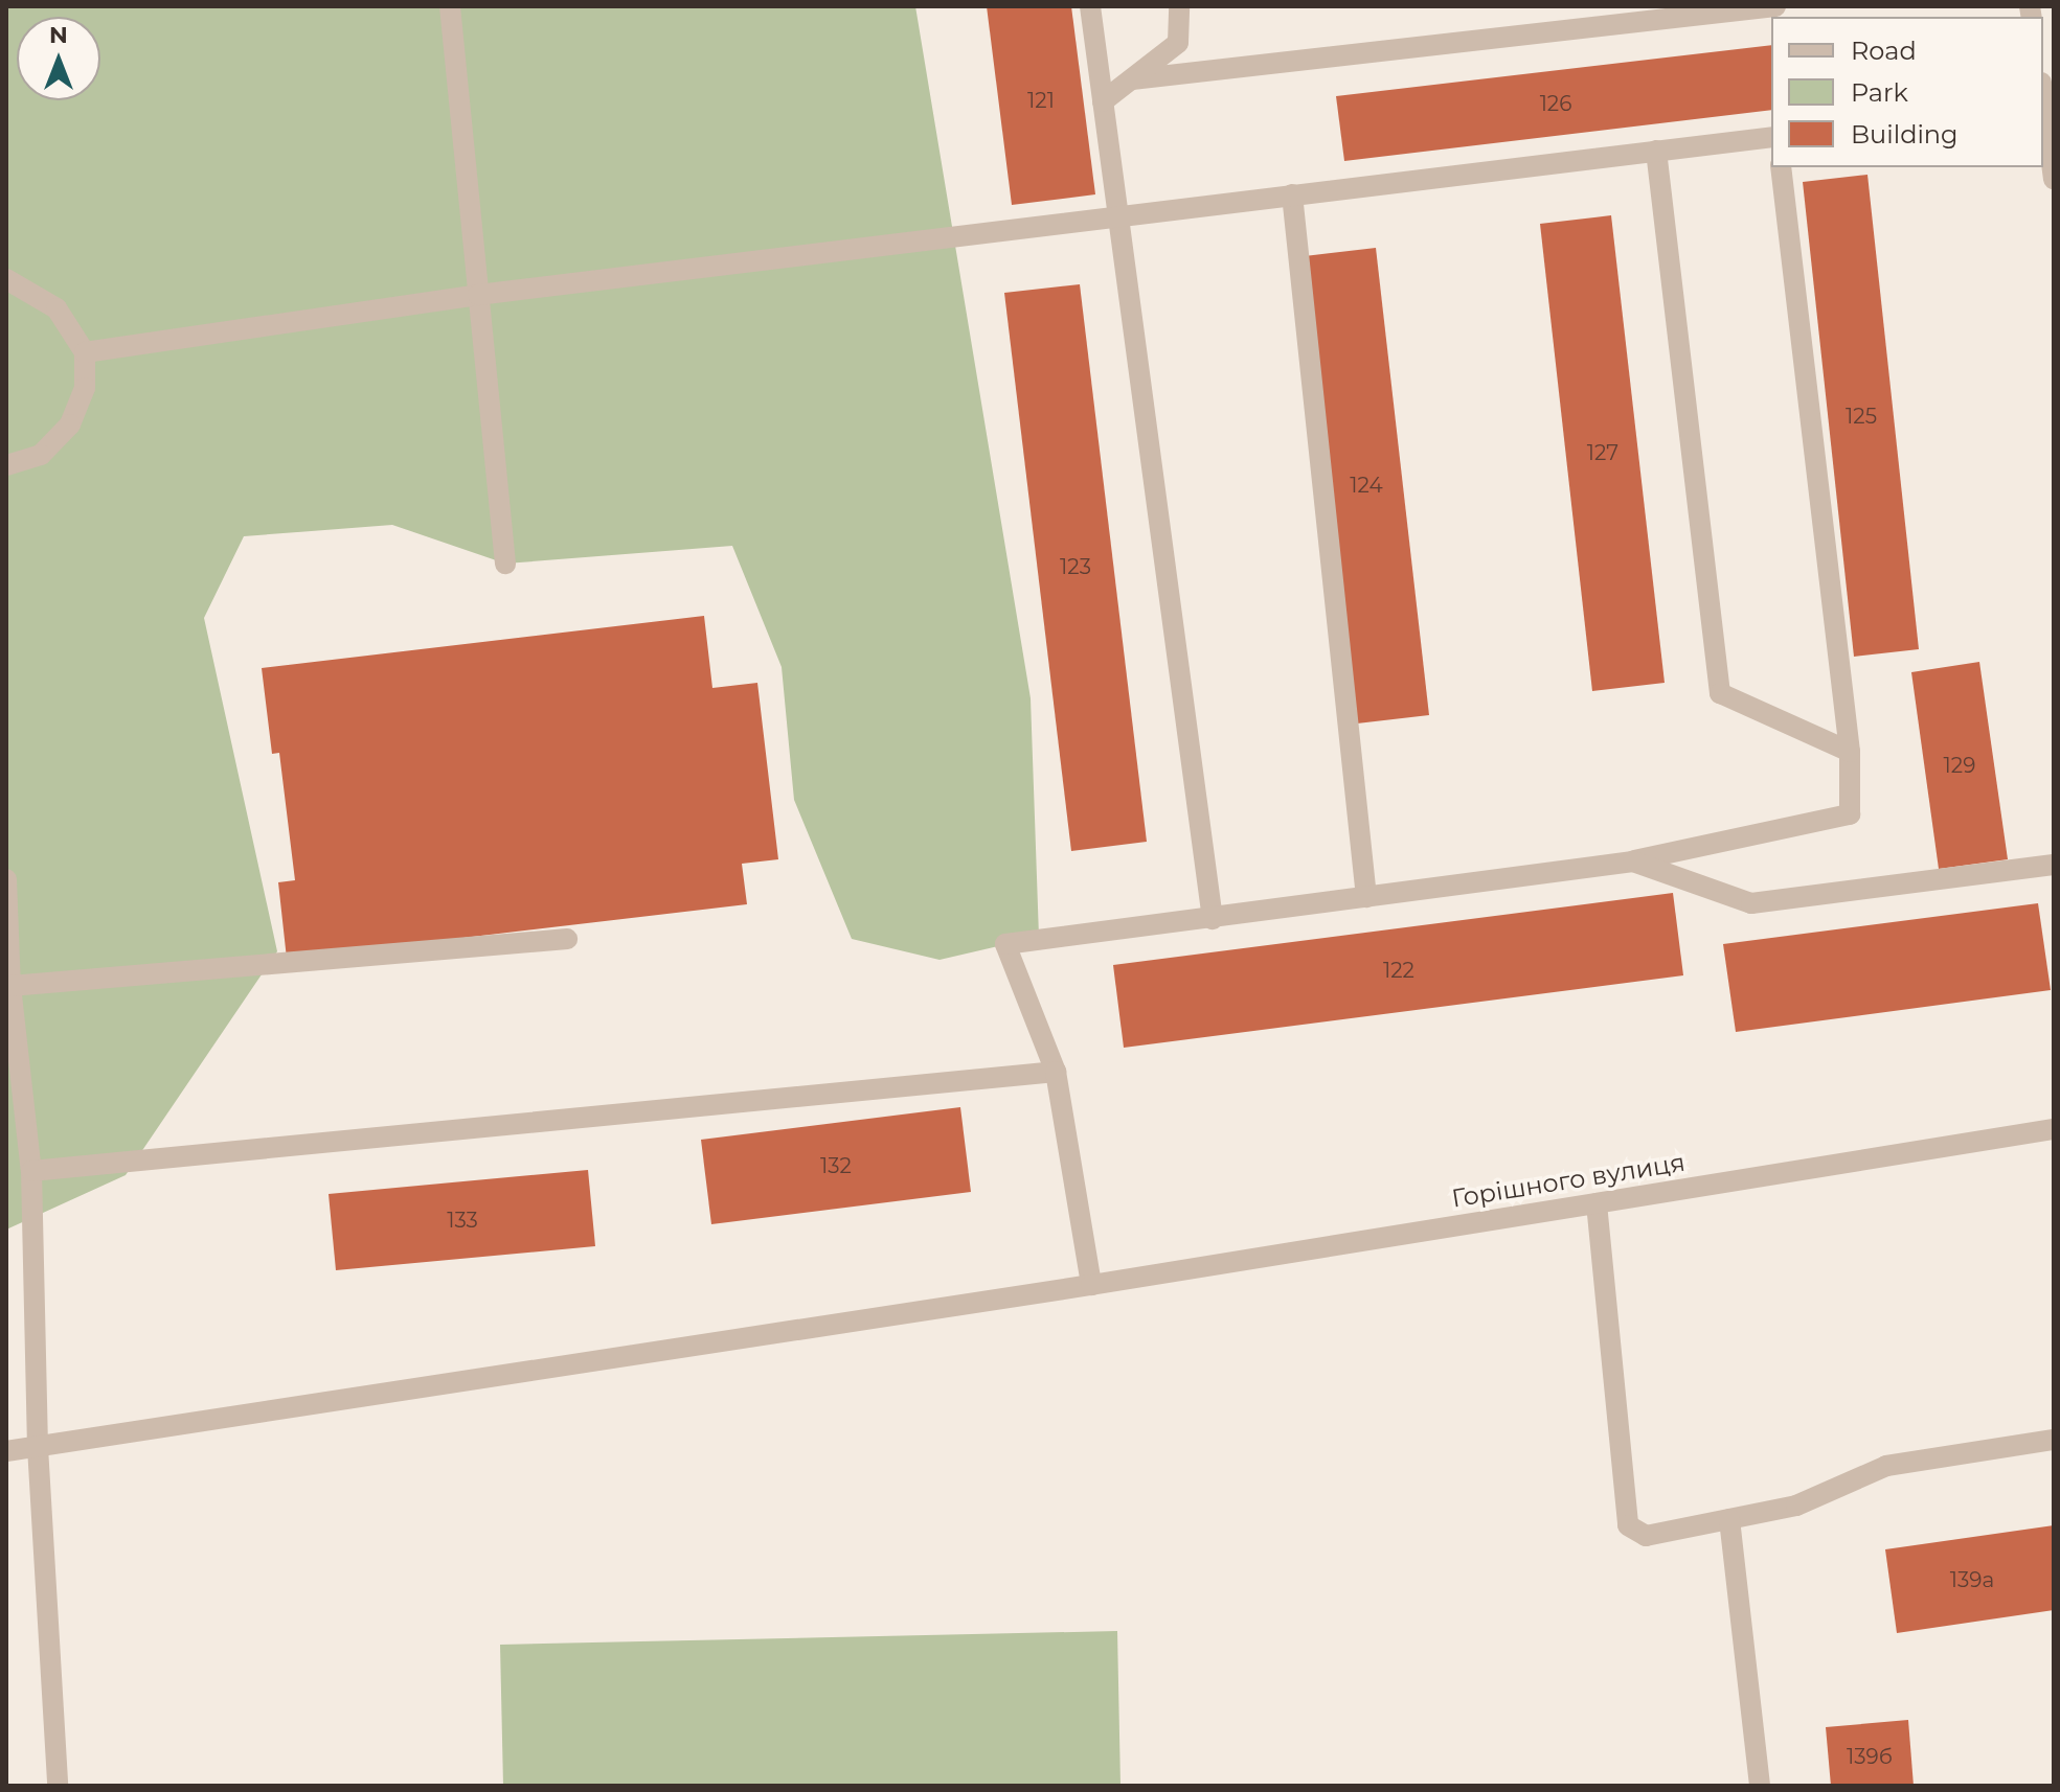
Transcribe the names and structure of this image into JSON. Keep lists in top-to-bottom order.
{
  "streets": {
    "street": ["Горішного вулиця"]
  },
  "house_numbers": [
    "121",
    "126",
    "125",
    "127",
    "124",
    "123",
    "129",
    "122",
    "132",
    "133",
    "139а",
    "139б"
  ],
  "legend": ["Road", "Park", "Building"],
  "north": "top"
}
